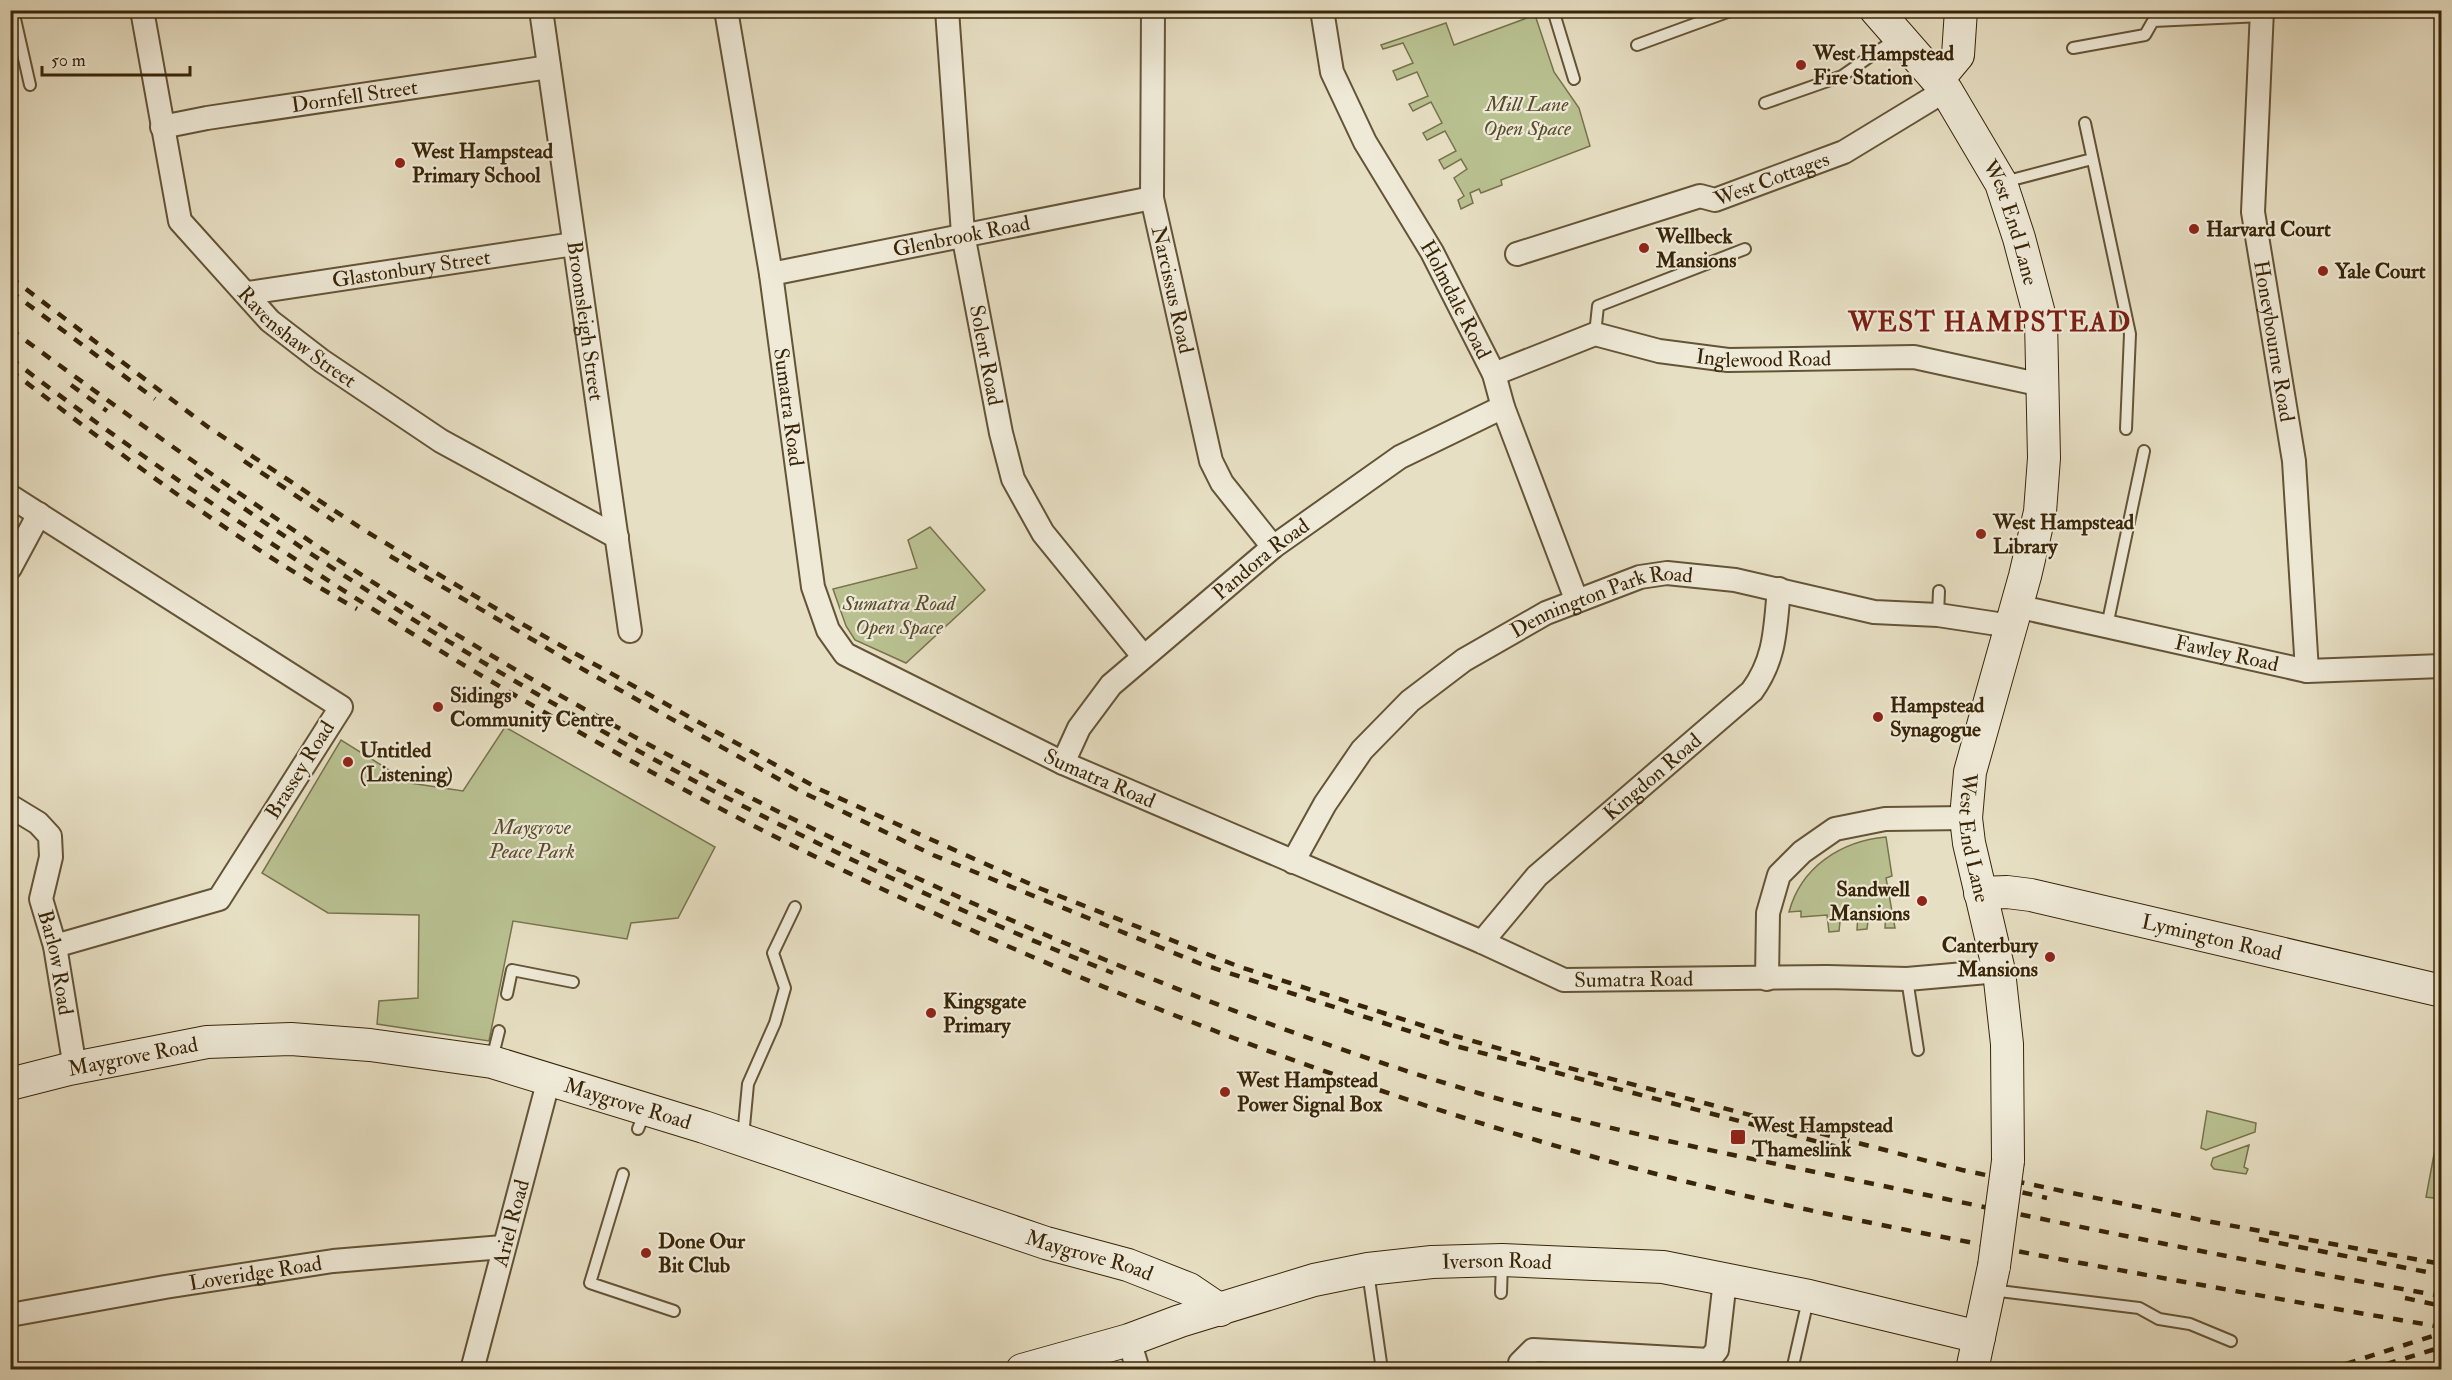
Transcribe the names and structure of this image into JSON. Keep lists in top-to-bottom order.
{
  "streets": {
    "main road": [
      "West End Lane",
      "Lymington Road",
      "Maygrove Road",
      "Iverson Road"
    ],
    "street": [
      "Dornfell Street",
      "West Cottages",
      "Glenbrook Road",
      "Glastonbury Street",
      "Narcissus Road",
      "Holmdale Road",
      "Broomsleigh Street",
      "Ravenshaw Street",
      "Honeybourne Road",
      "Solent Road",
      "Inglewood Road",
      "Sumatra Road",
      "Pandora Road",
      "Dennington Park Road",
      "Fawley Road",
      "Brassey Road",
      "Kingdon Road",
      "Barlow Road",
      "Ariel Road",
      "Loveridge Road"
    ]
  },
  "crossings": [
    ["Dornfell Street", "Broomsleigh Street"],
    ["Dornfell Street", "Ravenshaw Street"],
    ["West Cottages", "West End Lane"],
    ["West End Lane", "Inglewood Road"],
    ["West End Lane", "Sumatra Road"],
    ["West End Lane", "Dennington Park Road"],
    ["West End Lane", "Fawley Road"],
    ["West End Lane", "Lymington Road"],
    ["West End Lane", "Iverson Road"],
    ["Glenbrook Road", "Narcissus Road"],
    ["Glenbrook Road", "Solent Road"],
    ["Glenbrook Road", "Sumatra Road"],
    ["Glastonbury Street", "Broomsleigh Street"],
    ["Glastonbury Street", "Ravenshaw Street"],
    ["Narcissus Road", "Pandora Road"],
    ["Holmdale Road", "Pandora Road"],
    ["Holmdale Road", "Dennington Park Road"],
    ["Broomsleigh Street", "Ravenshaw Street"],
    ["Honeybourne Road", "Fawley Road"],
    ["Solent Road", "Pandora Road"],
    ["Sumatra Road", "Pandora Road"],
    ["Sumatra Road", "Dennington Park Road"],
    ["Sumatra Road", "Kingdon Road"],
    ["Dennington Park Road", "Fawley Road"],
    ["Dennington Park Road", "Kingdon Road"],
    ["Brassey Road", "Barlow Road"],
    ["Barlow Road", "Maygrove Road"],
    ["Maygrove Road", "Ariel Road"],
    ["Maygrove Road", "Iverson Road"],
    ["Ariel Road", "Loveridge Road"]
  ],
  "districts": ["WEST HAMPSTEAD"],
  "parks": ["Mill Lane Open Space", "Sumatra Road Open Space", "Maygrove Peace Park"],
  "places": {
    "other": [
      "West Hampstead Fire Station",
      "West Hampstead Primary School",
      "Harvard Court",
      "Wellbeck Mansions",
      "Yale Court",
      "West Hampstead Library",
      "Sidings Community Centre",
      "Hampstead Synagogue",
      "Untitled (Listening)",
      "Sandwell Mansions",
      "Canterbury Mansions",
      "Kingsgate Primary",
      "West Hampstead Power Signal Box",
      "Done Our Bit Club"
    ],
    "transit": ["West Hampstead Thameslink"]
  },
  "scale_bar": "50 m"
}
